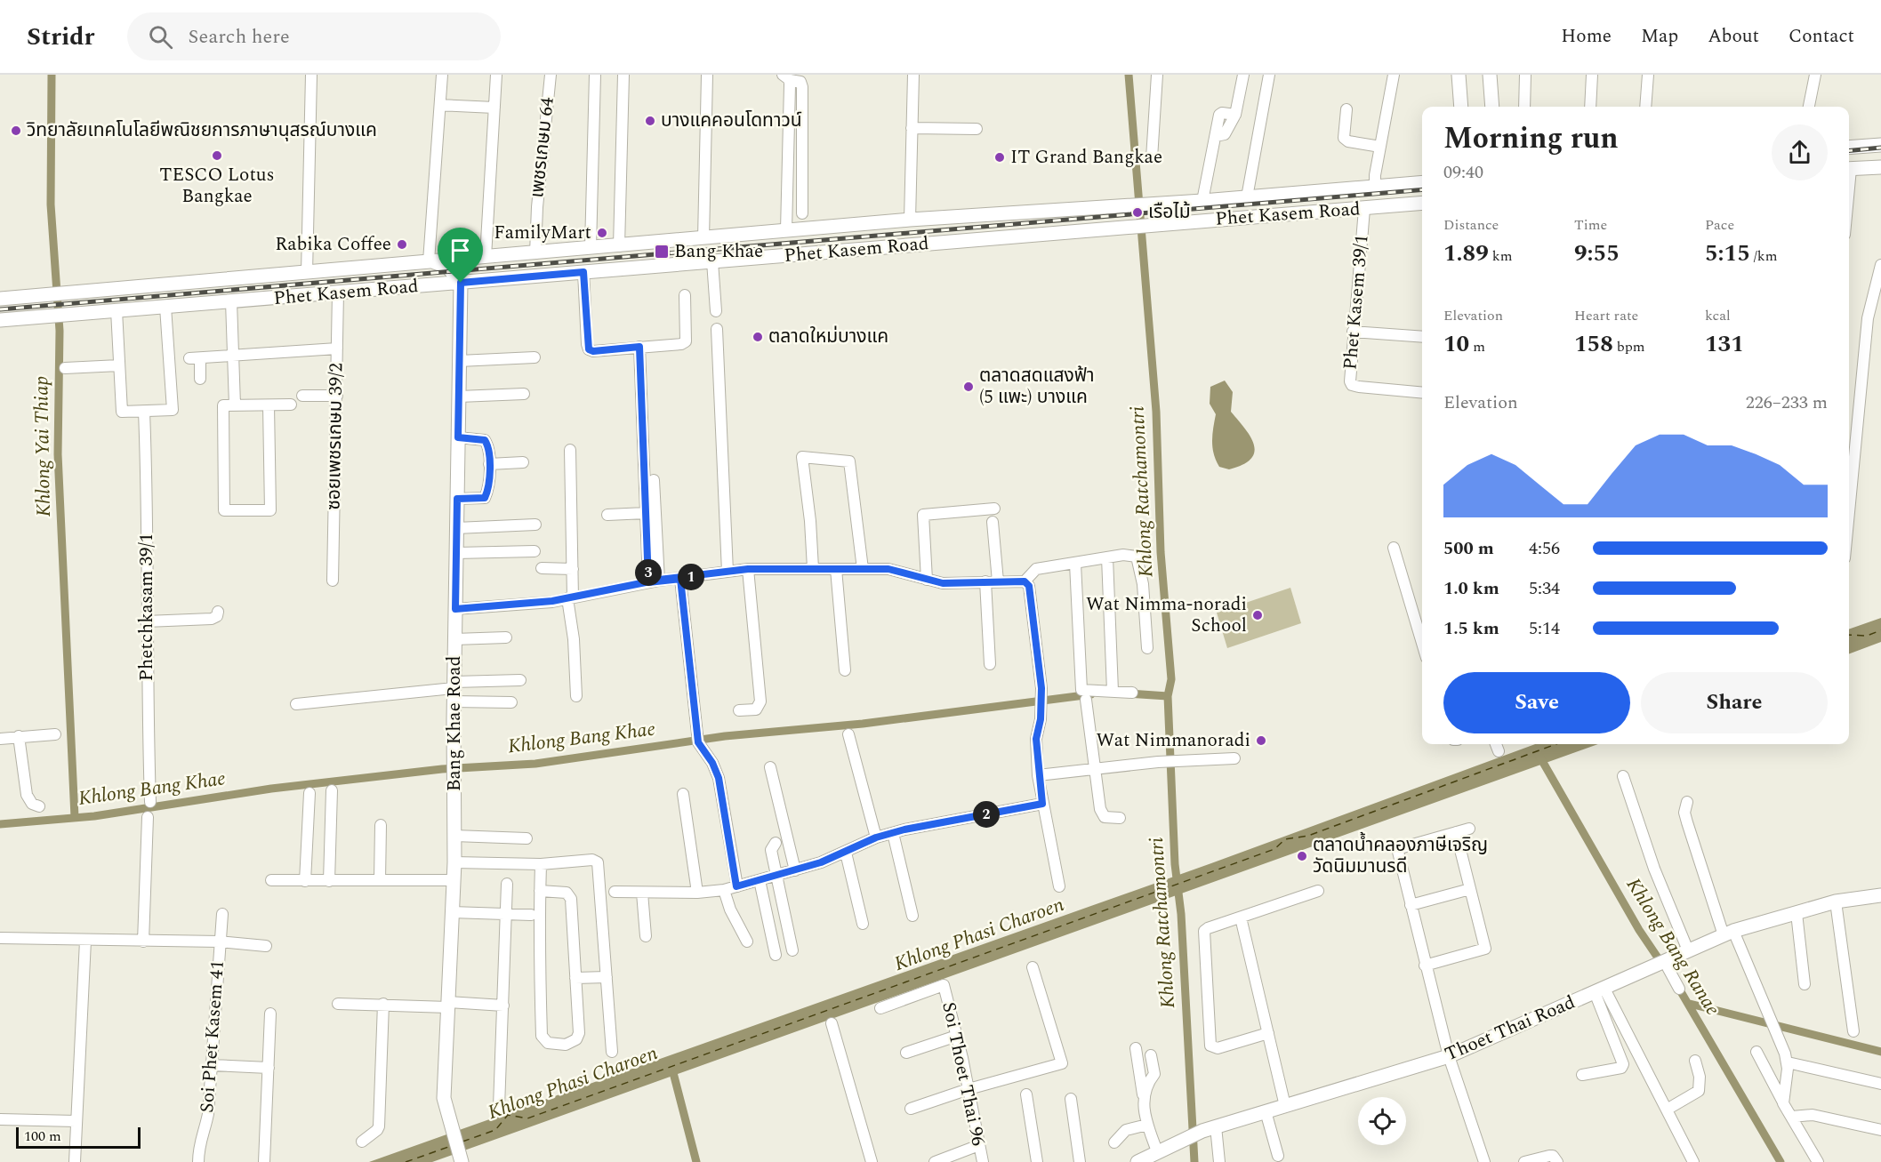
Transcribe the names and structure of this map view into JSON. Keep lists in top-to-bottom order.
{
  "streets": {
    "main road": ["Phet Kasem Road", "Bang Khae Road", "Thoet Thai Road"],
    "street": [
      "เพชรเกษม 64",
      "Phet Kasem 39/1",
      "ซอยเพชรเกษม 39/2",
      "Phetchkasam 39/1",
      "Soi Phet Kasem 41",
      "Soi Thoet Thai 96"
    ]
  },
  "crossings": [
    ["เพชรเกษม 64", "Phet Kasem Road"],
    ["Phet Kasem Road", "Phet Kasem 39/1"],
    ["Phet Kasem Road", "ซอยเพชรเกษม 39/2"],
    ["Phet Kasem Road", "Bang Khae Road"]
  ],
  "water": [
    "Khlong Yai Thiap",
    "Khlong Ratchamontri",
    "Khlong Bang Khae",
    "Khlong Phasi Charoen",
    "Khlong Bang Ranae"
  ],
  "places": {
    "other": [
      "บางแคคอนโดทาวน์",
      "วิทยาลัยเทคโนโลยีพณิชยการภาษานุสรณ์บางแค",
      "TESCO Lotus Bangkae",
      "IT Grand Bangkae",
      "เรือไม้",
      "FamilyMart",
      "Rabika Coffee",
      "ตลาดใหม่บางแค",
      "ตลาดสดแสงฟ้า (5 แพะ) บางแค",
      "Wat Nimma-noradi School",
      "Wat Nimmanoradi",
      "ตลาดน้ำคลองภาษีเจริญ วัดนิมมานรดี"
    ],
    "transit": ["Bang Khae"]
  },
  "scale_bar": "100 m",
  "page": {
    "header": "Stridr",
    "search": "Search here",
    "nav": [
      "Home",
      "Map",
      "About",
      "Contact"
    ],
    "heading": ["Morning run", "09:40"],
    "stats": [
      ["Distance", "1.89 km"],
      ["Time", "9:55"],
      ["Pace", "5:15 /km"],
      ["Elevation", "10 m"],
      ["Heart rate", "158 bpm"],
      ["kcal", "131"]
    ],
    "chart": ["Elevation", "226–233 m"],
    "list": [
      {
        "name": "500 m",
        "note": "4:56"
      },
      {
        "name": "1.0 km",
        "note": "5:34"
      },
      {
        "name": "1.5 km",
        "note": "5:14"
      }
    ],
    "pins": ["3", "1", "2"],
    "buttons": ["Save", "Share"],
    "scale": "100 m"
  }
}
